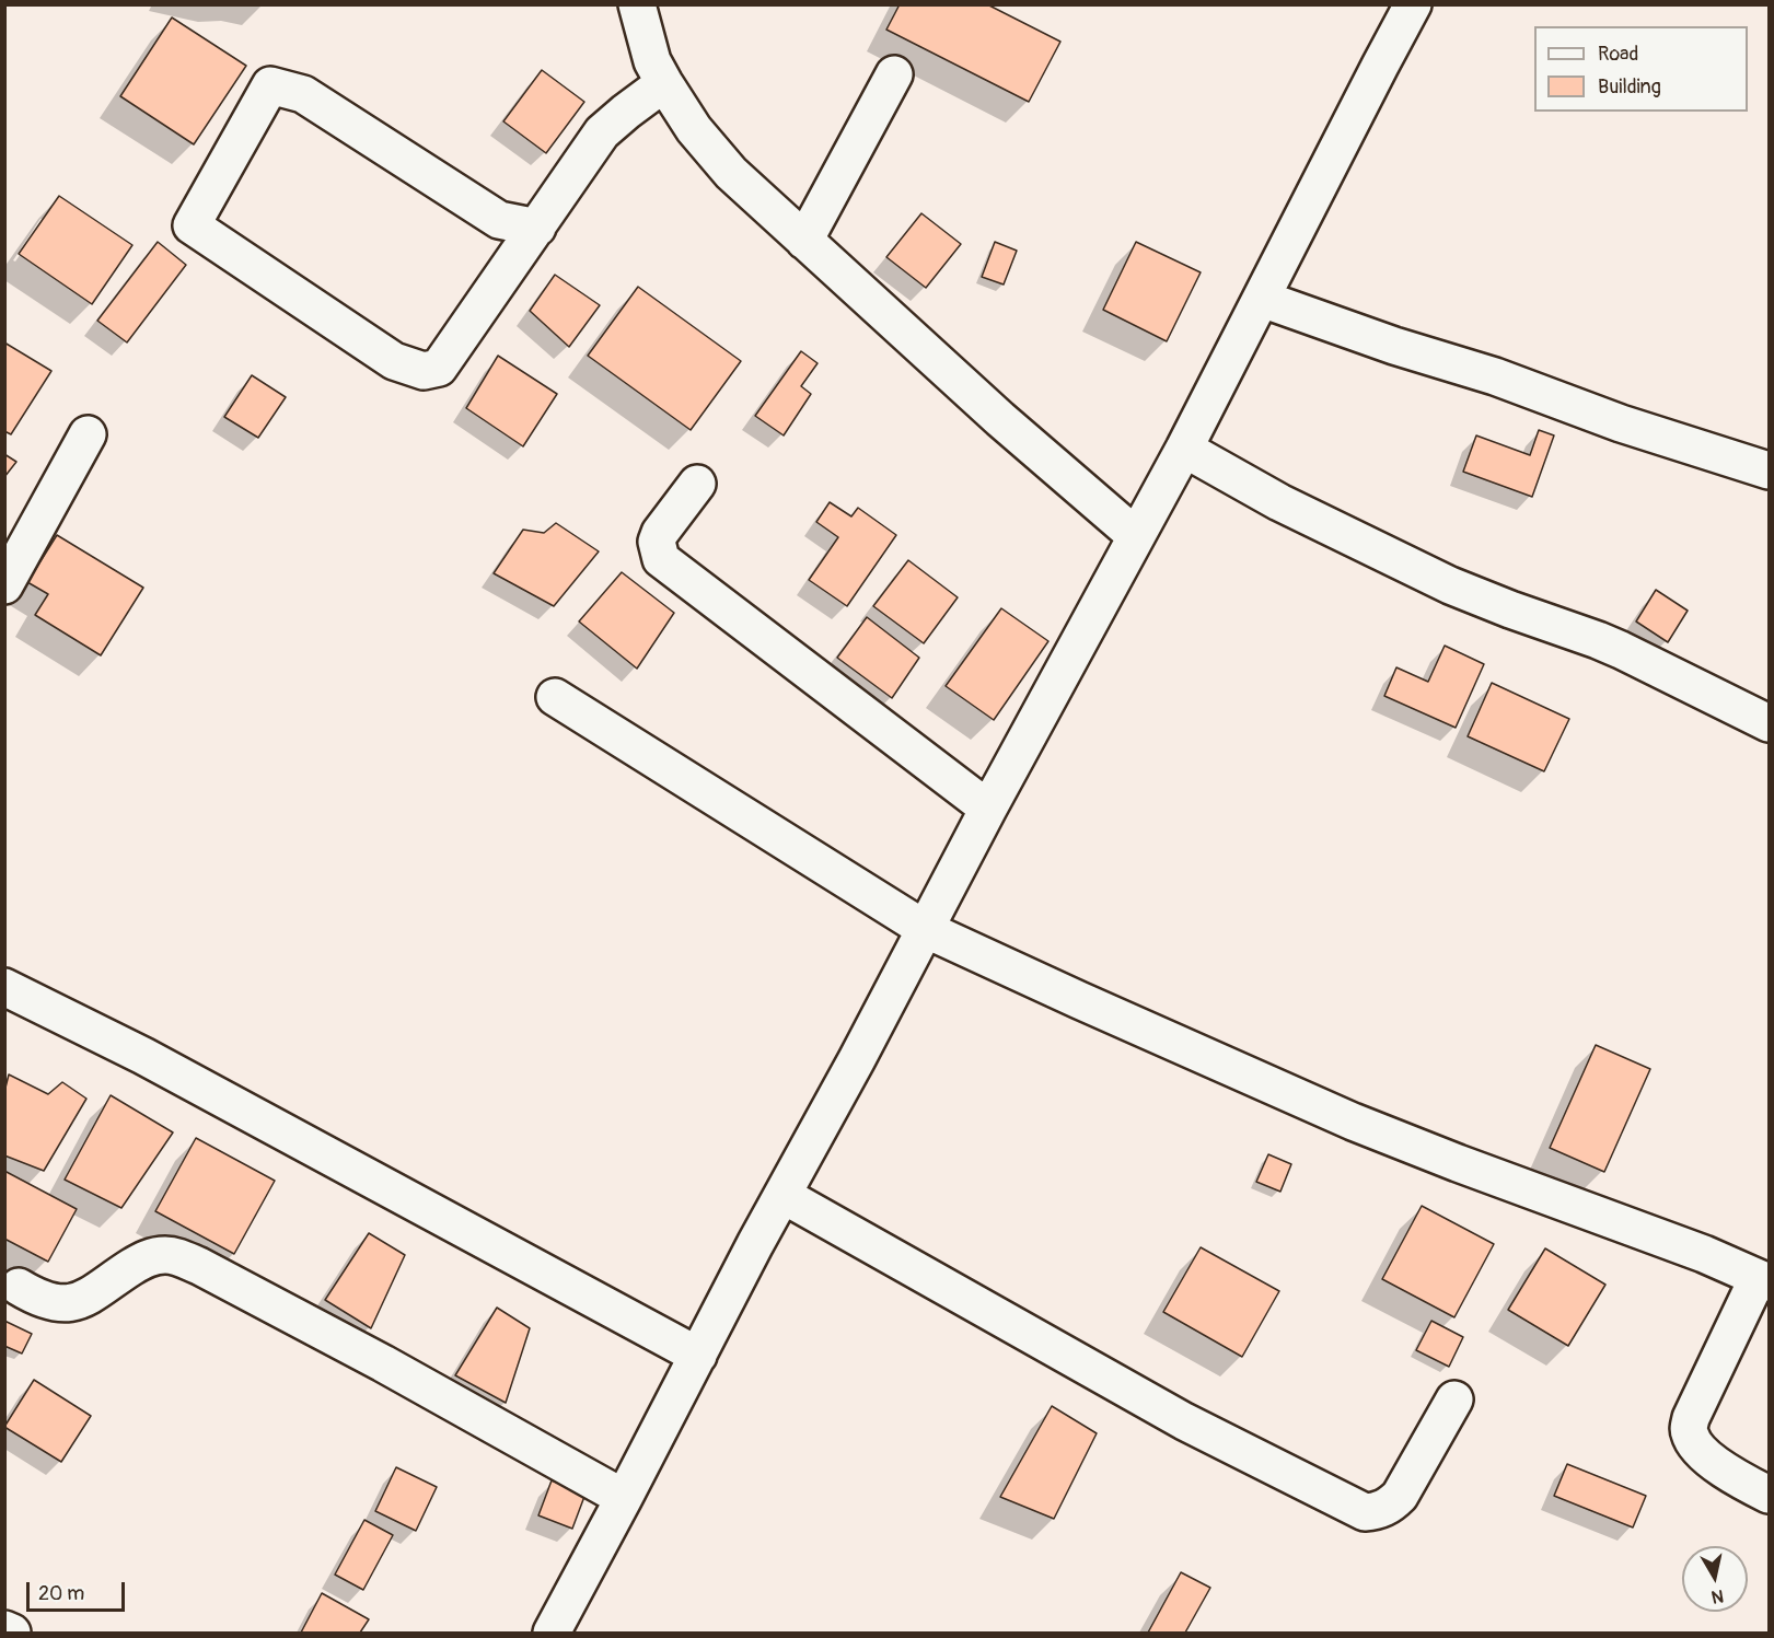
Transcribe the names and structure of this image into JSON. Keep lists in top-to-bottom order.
{
  "legend": ["Road", "Building"],
  "scale_bar": "20 m",
  "north": "bottom"
}
